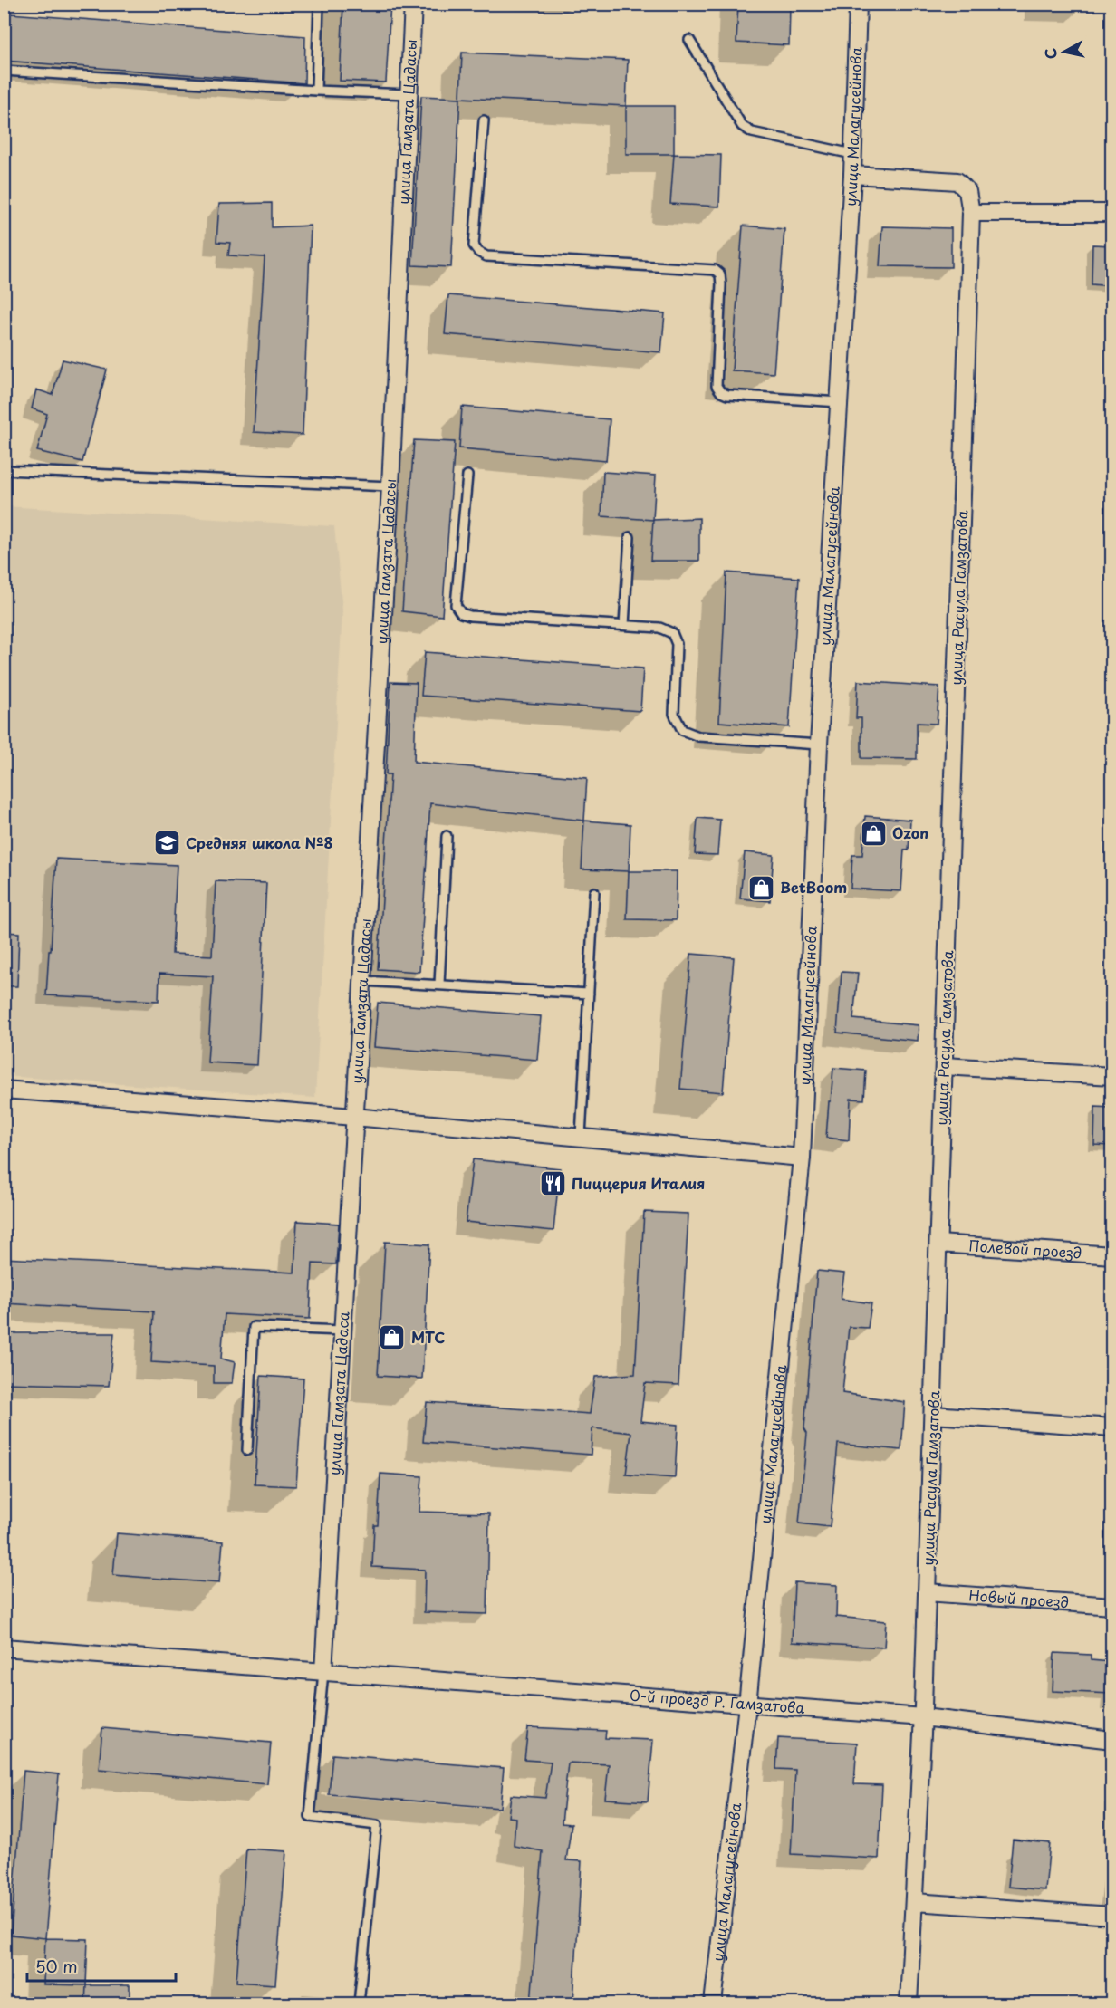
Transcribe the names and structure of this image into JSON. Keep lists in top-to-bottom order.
{
  "streets": {
    "street": [
      "улица Гамзата Цадасы",
      "улица Малагусейнова",
      "улица Расула Гамзатова",
      "Полевой проезд",
      "улица Гамзата Цадаса",
      "Новый проезд",
      "0-й проезд Р. Гамзатова"
    ]
  },
  "crossings": [
    ["улица Гамзата Цадасы", "улица Гамзата Цадаса"],
    ["улица Малагусейнова", "улица Расула Гамзатова"],
    ["улица Малагусейнова", "0-й проезд Р. Гамзатова"],
    ["улица Расула Гамзатова", "Полевой проезд"],
    ["улица Расула Гамзатова", "Новый проезд"],
    ["улица Расула Гамзатова", "0-й проезд Р. Гамзатова"],
    ["улица Гамзата Цадаса", "0-й проезд Р. Гамзатова"]
  ],
  "places": {
    "shop": ["Ozon", "BetBoom", "МТС"],
    "school or university": ["Средняя школа №8"],
    "restaurant": ["Пиццерия Италия"]
  },
  "scale_bar": "50 m",
  "north": "left"
}
